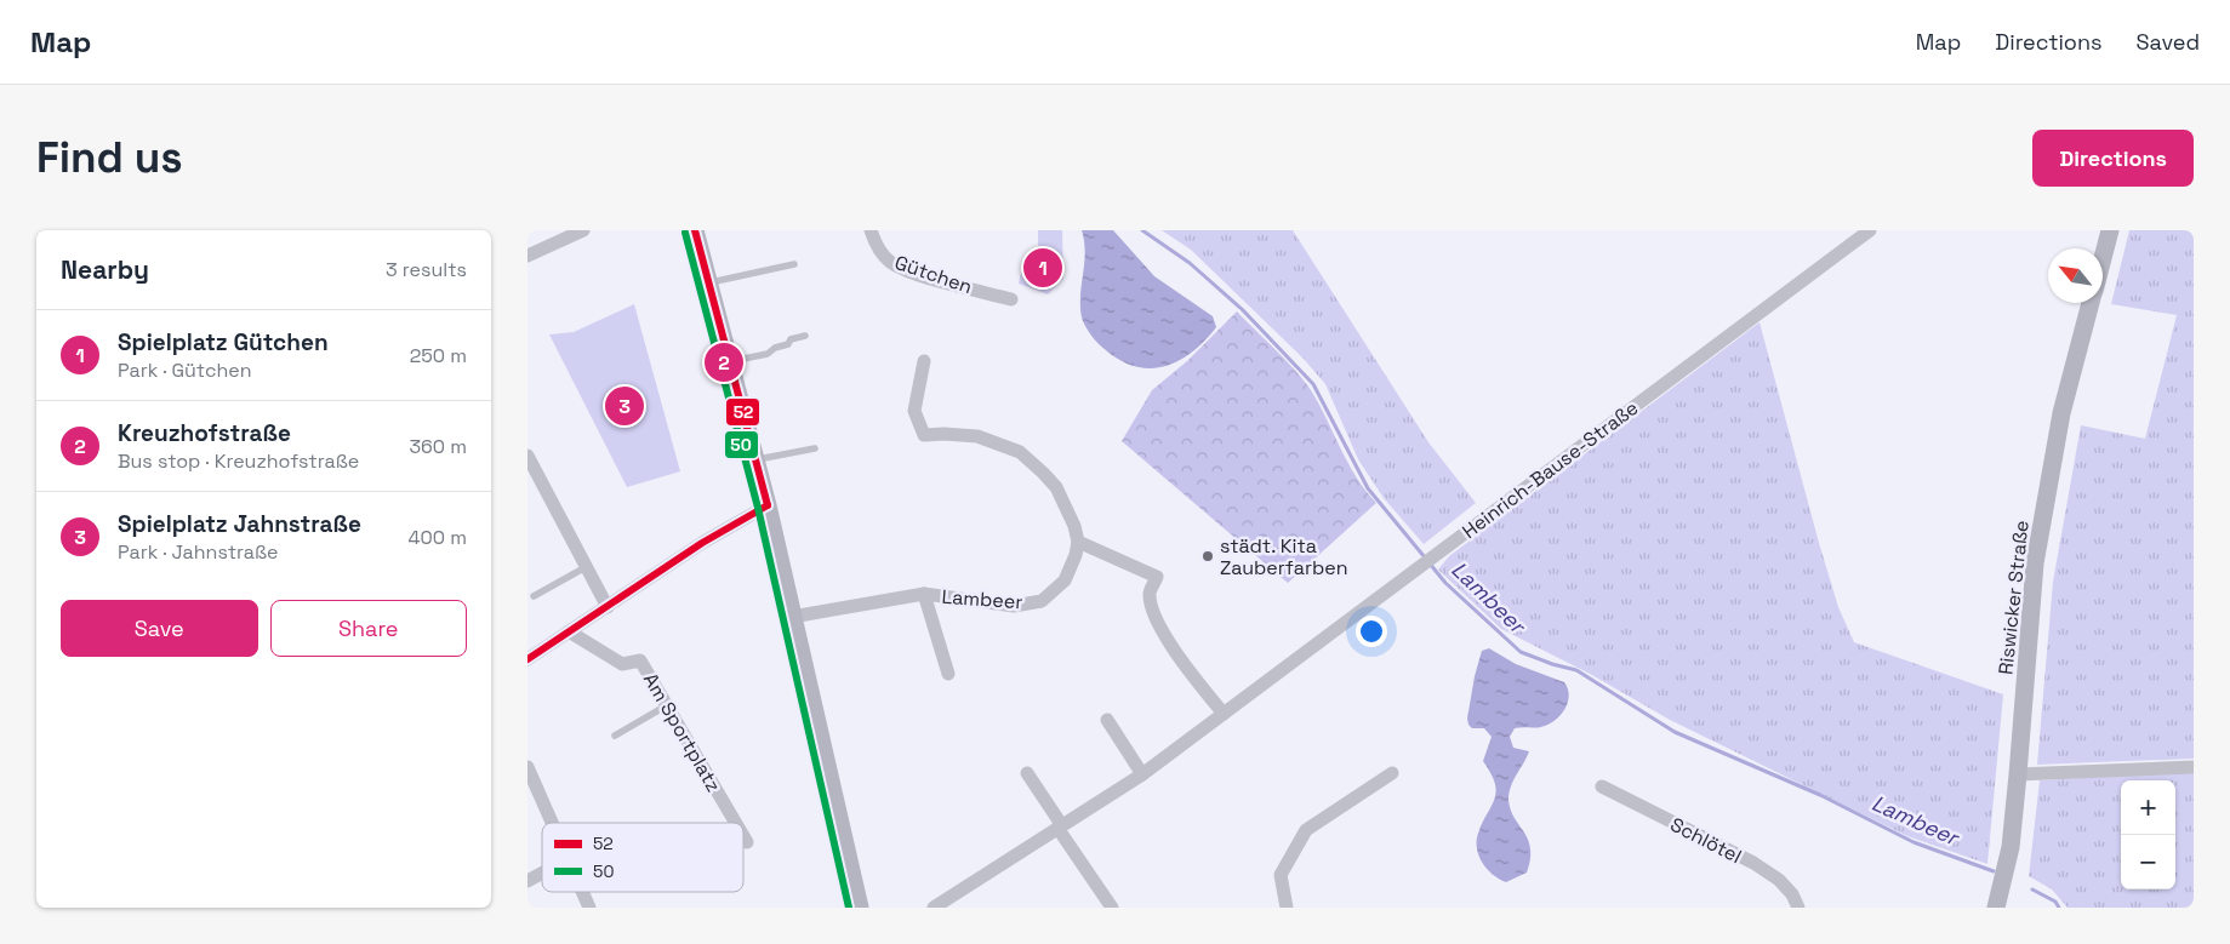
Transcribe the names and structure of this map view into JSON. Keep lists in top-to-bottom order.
{
  "streets": {
    "street": [
      "Gütchen",
      "Heinrich-Bause-Straße",
      "Riswicker Straße",
      "Lambeer",
      "Am Sportplatz",
      "Schlötel"
    ]
  },
  "water": ["Lambeer"],
  "places": ["städt. Kita Zauberfarben"],
  "lines": ["transit line 52", "transit line 50"],
  "legend": ["52", "50"],
  "north": "top left",
  "page": {
    "header": "Map",
    "nav": ["Map", "Directions", "Saved"],
    "buttons": [
      "Directions",
      ["Save", "Share"]
    ],
    "title": "Find us",
    "heading": ["Nearby", "3 results"],
    "pins": ["1", "2", "3"],
    "list": [
      {
        "mark": "1",
        "name": "Spielplatz Gütchen",
        "note": "Park · Gütchen",
        "value": "250 m"
      },
      {
        "mark": "2",
        "name": "Kreuzhofstraße",
        "note": "Bus stop · Kreuzhofstraße",
        "value": "360 m"
      },
      {
        "mark": "3",
        "name": "Spielplatz Jahnstraße",
        "note": "Park · Jahnstraße",
        "value": "400 m"
      }
    ],
    "map_buttons": ["+", "−"]
  }
}
